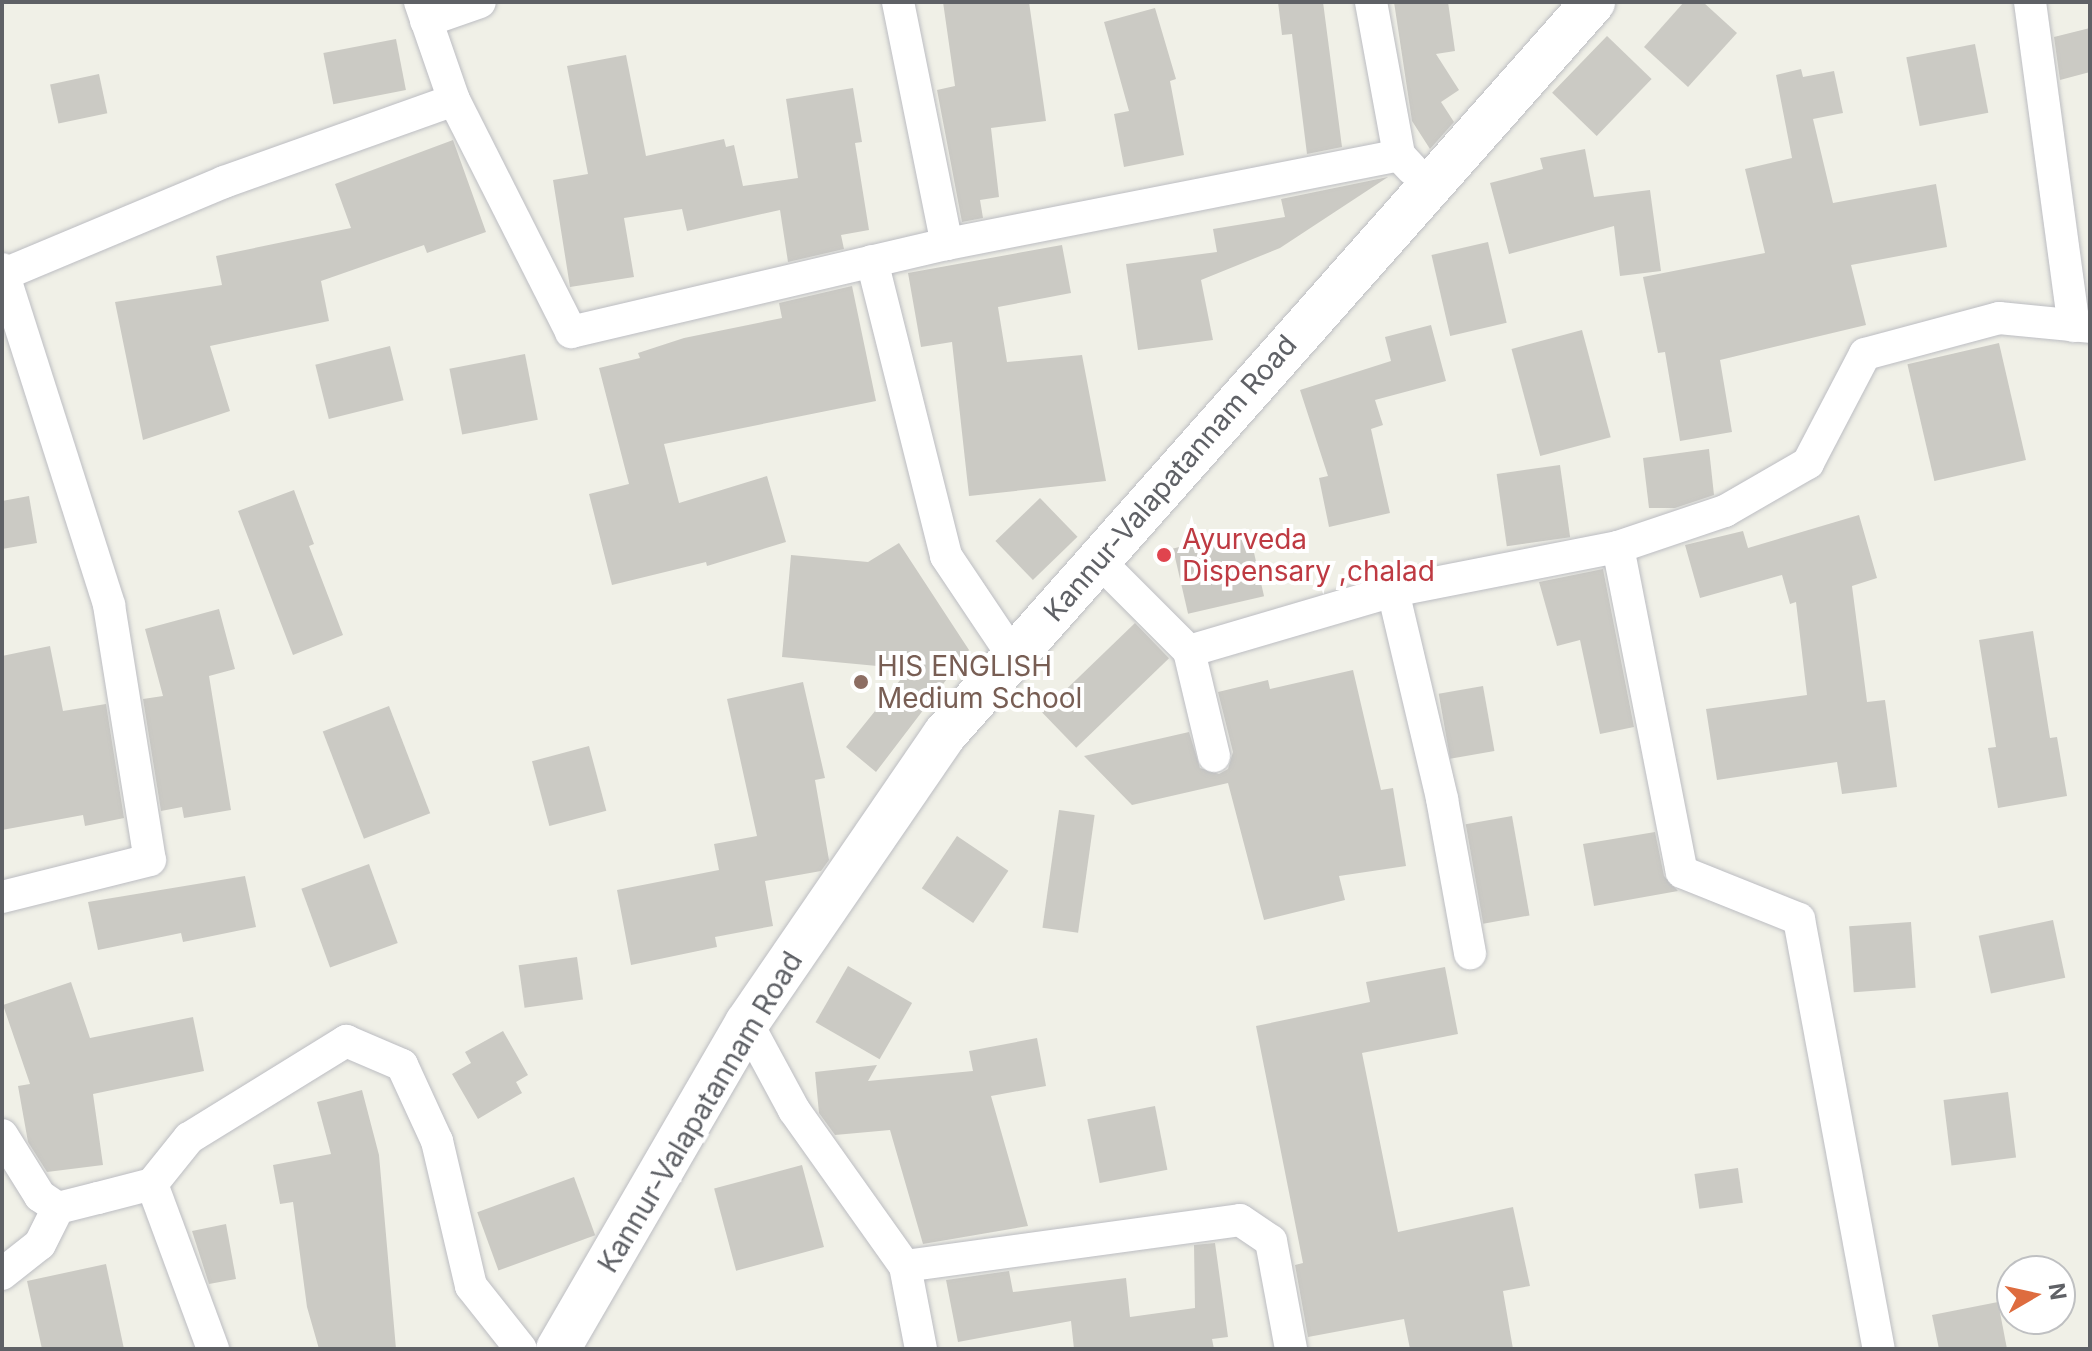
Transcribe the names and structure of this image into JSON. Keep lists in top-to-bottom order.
{
  "streets": {
    "main road": ["Kannur-Valapatannam Road"]
  },
  "places": ["Ayurveda Dispensary ,chalad", "HIS ENGLISH Medium School"],
  "north": "right"
}
